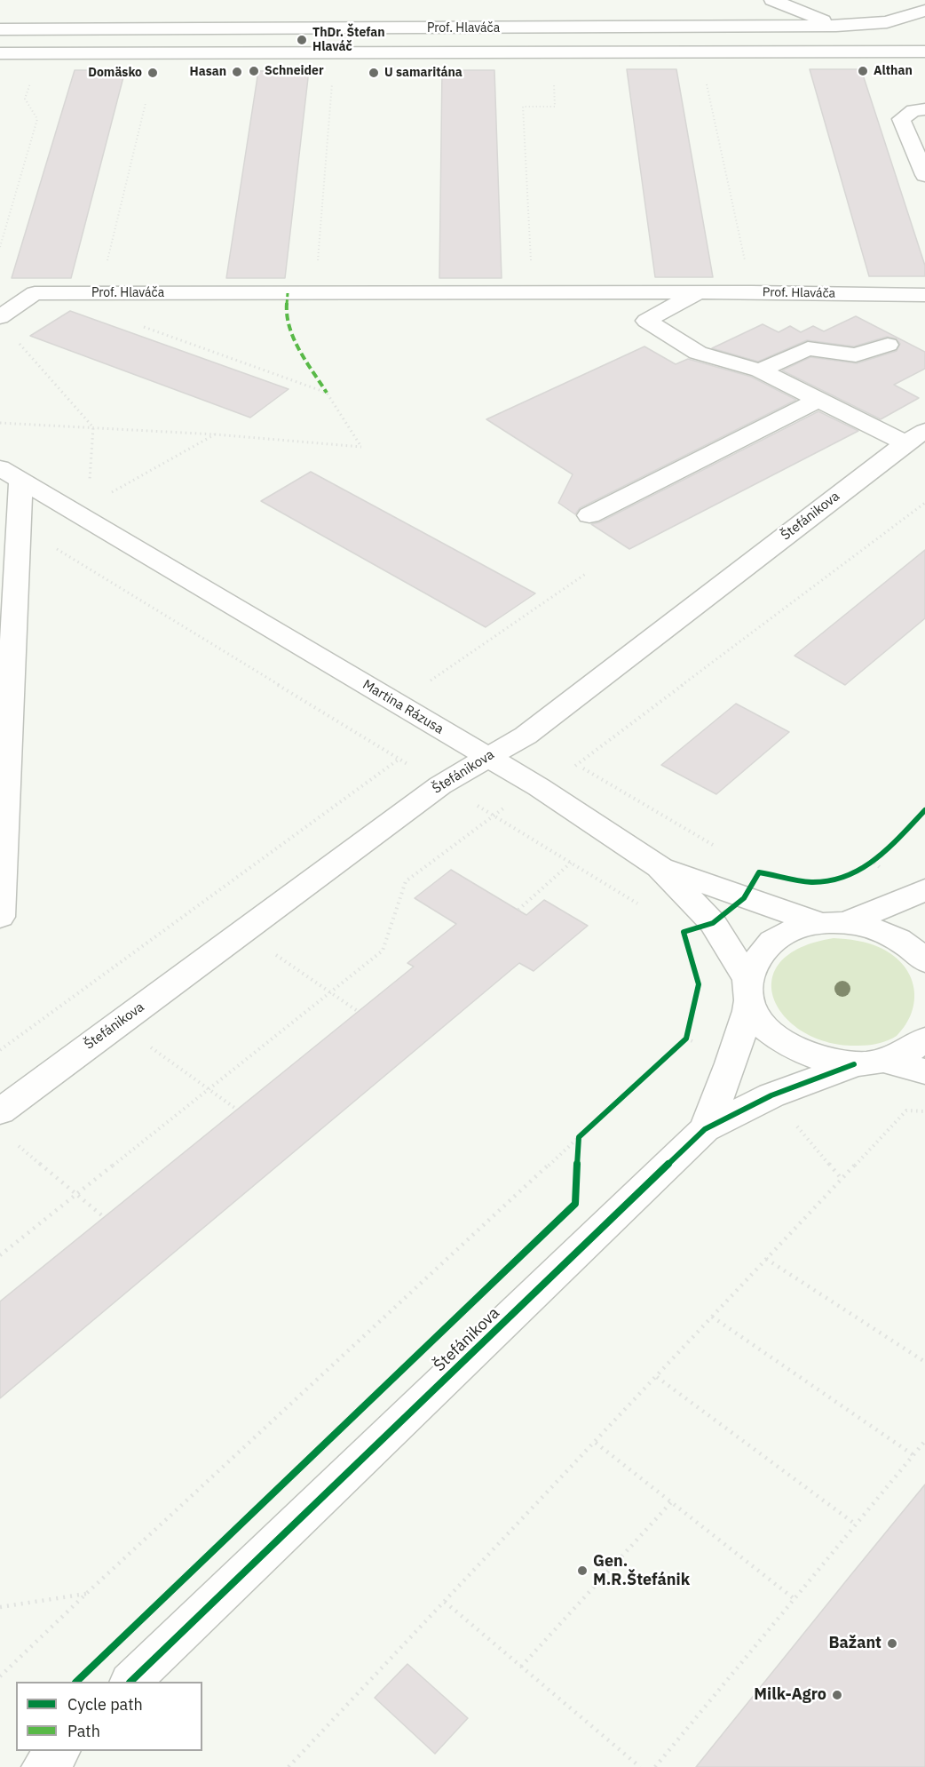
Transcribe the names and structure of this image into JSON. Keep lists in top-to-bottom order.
{
  "streets": {
    "street": ["Prof. Hlaváča", "Štefánikova", "Martina Rázusa"]
  },
  "crossings": [
    ["Štefánikova", "Martina Rázusa"]
  ],
  "places": [
    "ThDr. Štefan Hlaváč",
    "Schneider",
    "Althan",
    "Hasan",
    "Domäsko",
    "U samaritána",
    "Gen. M.R.Štefánik",
    "Bažant",
    "Milk-Agro"
  ],
  "legend": ["Cycle path", "Path"]
}
